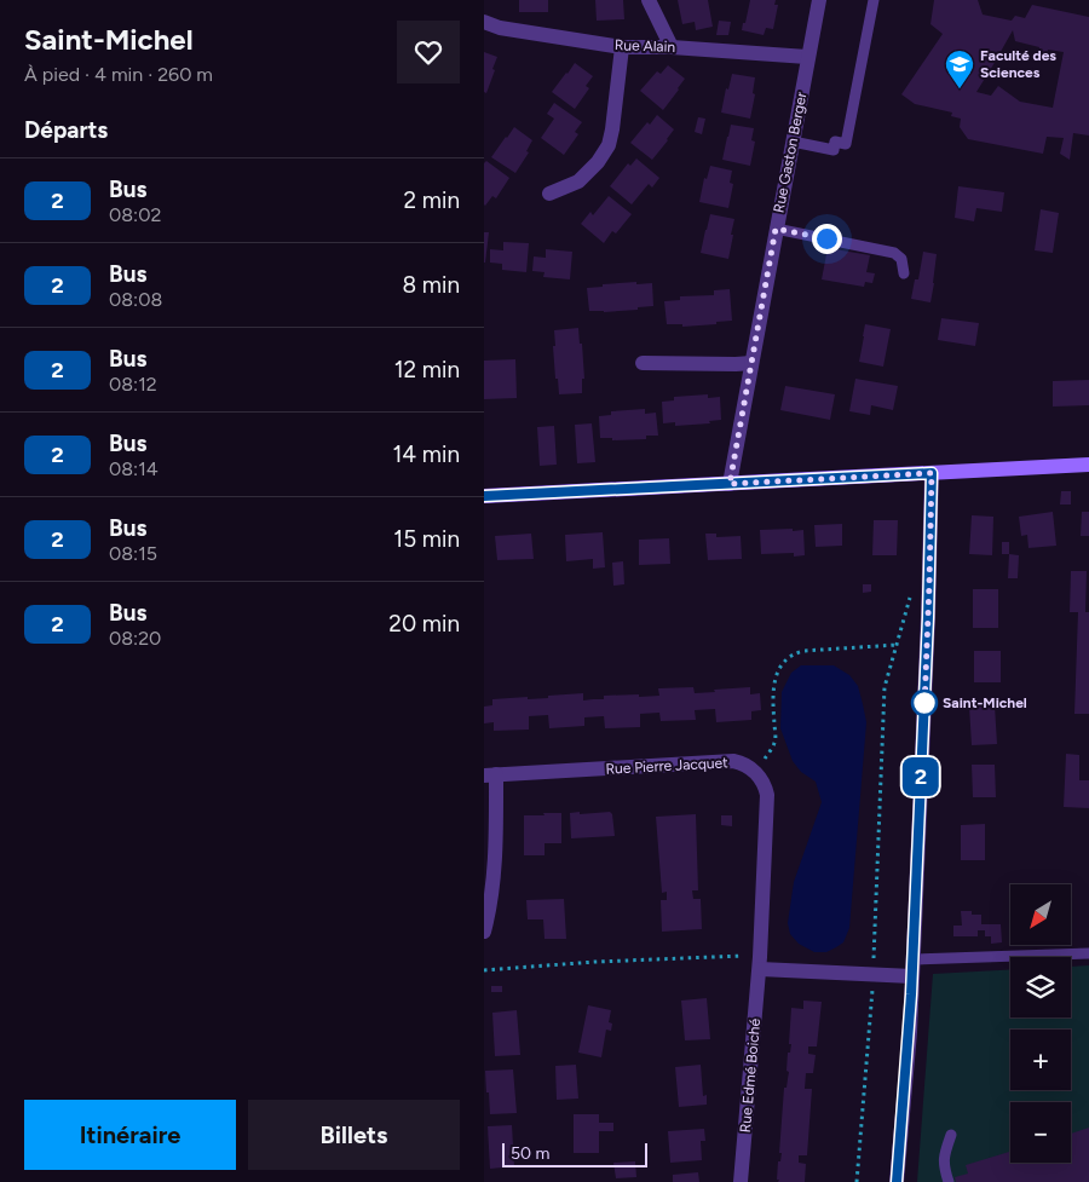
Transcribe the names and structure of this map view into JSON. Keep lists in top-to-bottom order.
{
  "streets": {
    "street": [
      "Rue Alain",
      "Rue Gaston Berger",
      "Rue Pierre Jacquet",
      "Rue Edmé Boiché"
    ]
  },
  "crossings": [
    ["Rue Alain", "Rue Gaston Berger"]
  ],
  "places": {
    "school or university": ["Faculté des Sciences"],
    "other": ["Saint-Michel"]
  },
  "lines": ["bus line 2"],
  "scale_bar": "50 m",
  "north": "bottom left",
  "page": {
    "heading": [
      ["Saint-Michel", "À pied · 4 min · 260 m"],
      "Départs"
    ],
    "on_map": "2",
    "list": [
      {
        "mark": "2",
        "name": "Bus",
        "note": "08:02",
        "value": "2 min"
      },
      {
        "mark": "2",
        "name": "Bus",
        "note": "08:08",
        "value": "8 min"
      },
      {
        "mark": "2",
        "name": "Bus",
        "note": "08:12",
        "value": "12 min"
      },
      {
        "mark": "2",
        "name": "Bus",
        "note": "08:14",
        "value": "14 min"
      },
      {
        "mark": "2",
        "name": "Bus",
        "note": "08:15",
        "value": "15 min"
      },
      {
        "mark": "2",
        "name": "Bus",
        "note": "08:20",
        "value": "20 min"
      }
    ],
    "map_buttons": ["+", "−"],
    "buttons": ["Itinéraire", "Billets"],
    "scale": "50 m"
  }
}
